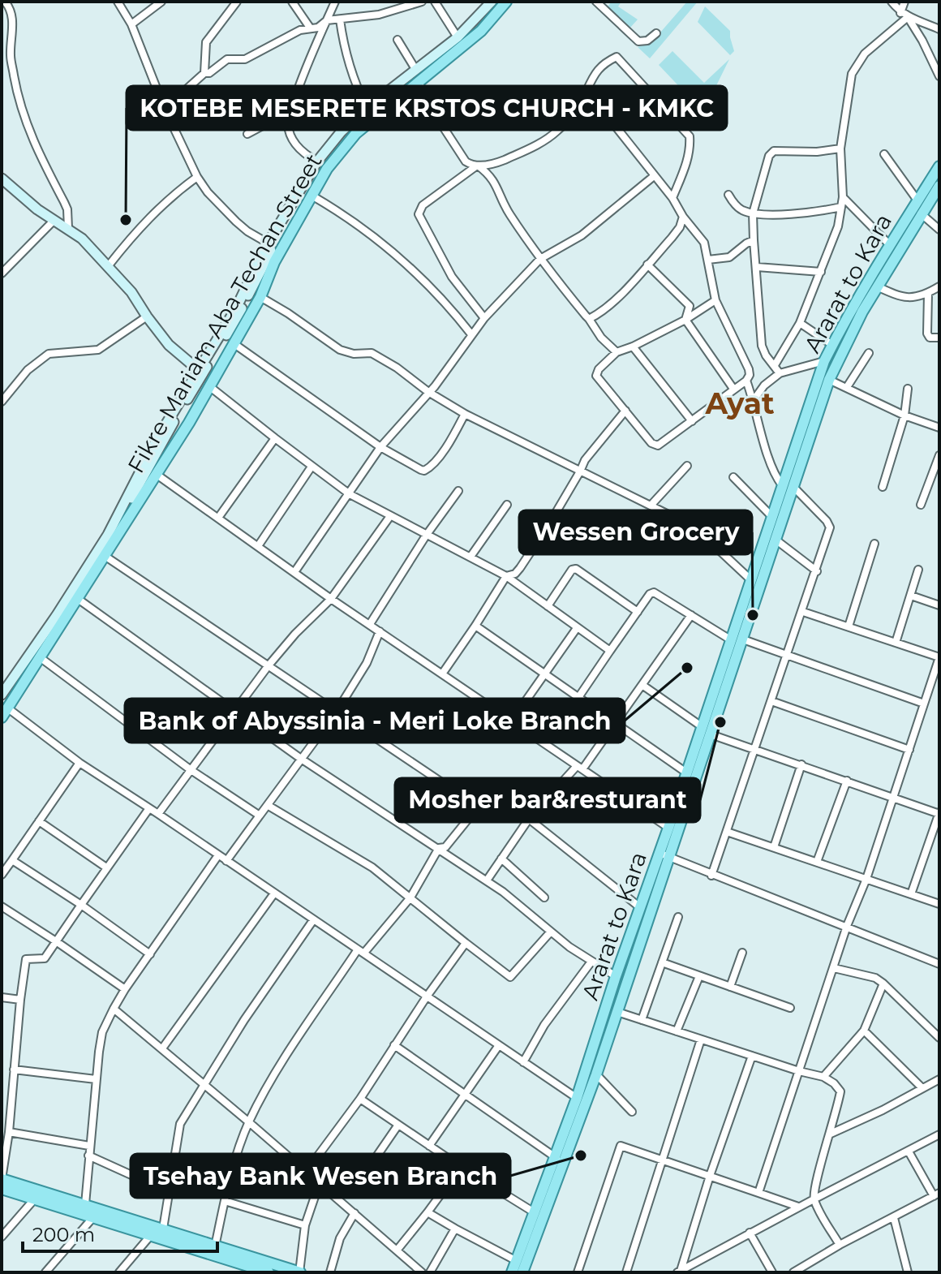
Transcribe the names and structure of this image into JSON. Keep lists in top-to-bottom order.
{
  "streets": {
    "main road": ["Ararat to Kara", "Fikre Mariam Aba Techan Street"]
  },
  "districts": ["Ayat"],
  "places": [
    "KOTEBE MESERETE KRSTOS CHURCH - KMKC",
    "Wessen Grocery",
    "Bank of Abyssinia - Meri Loke Branch",
    "Mosher bar&resturant",
    "Tsehay Bank Wesen Branch"
  ],
  "scale_bar": "200 m"
}
